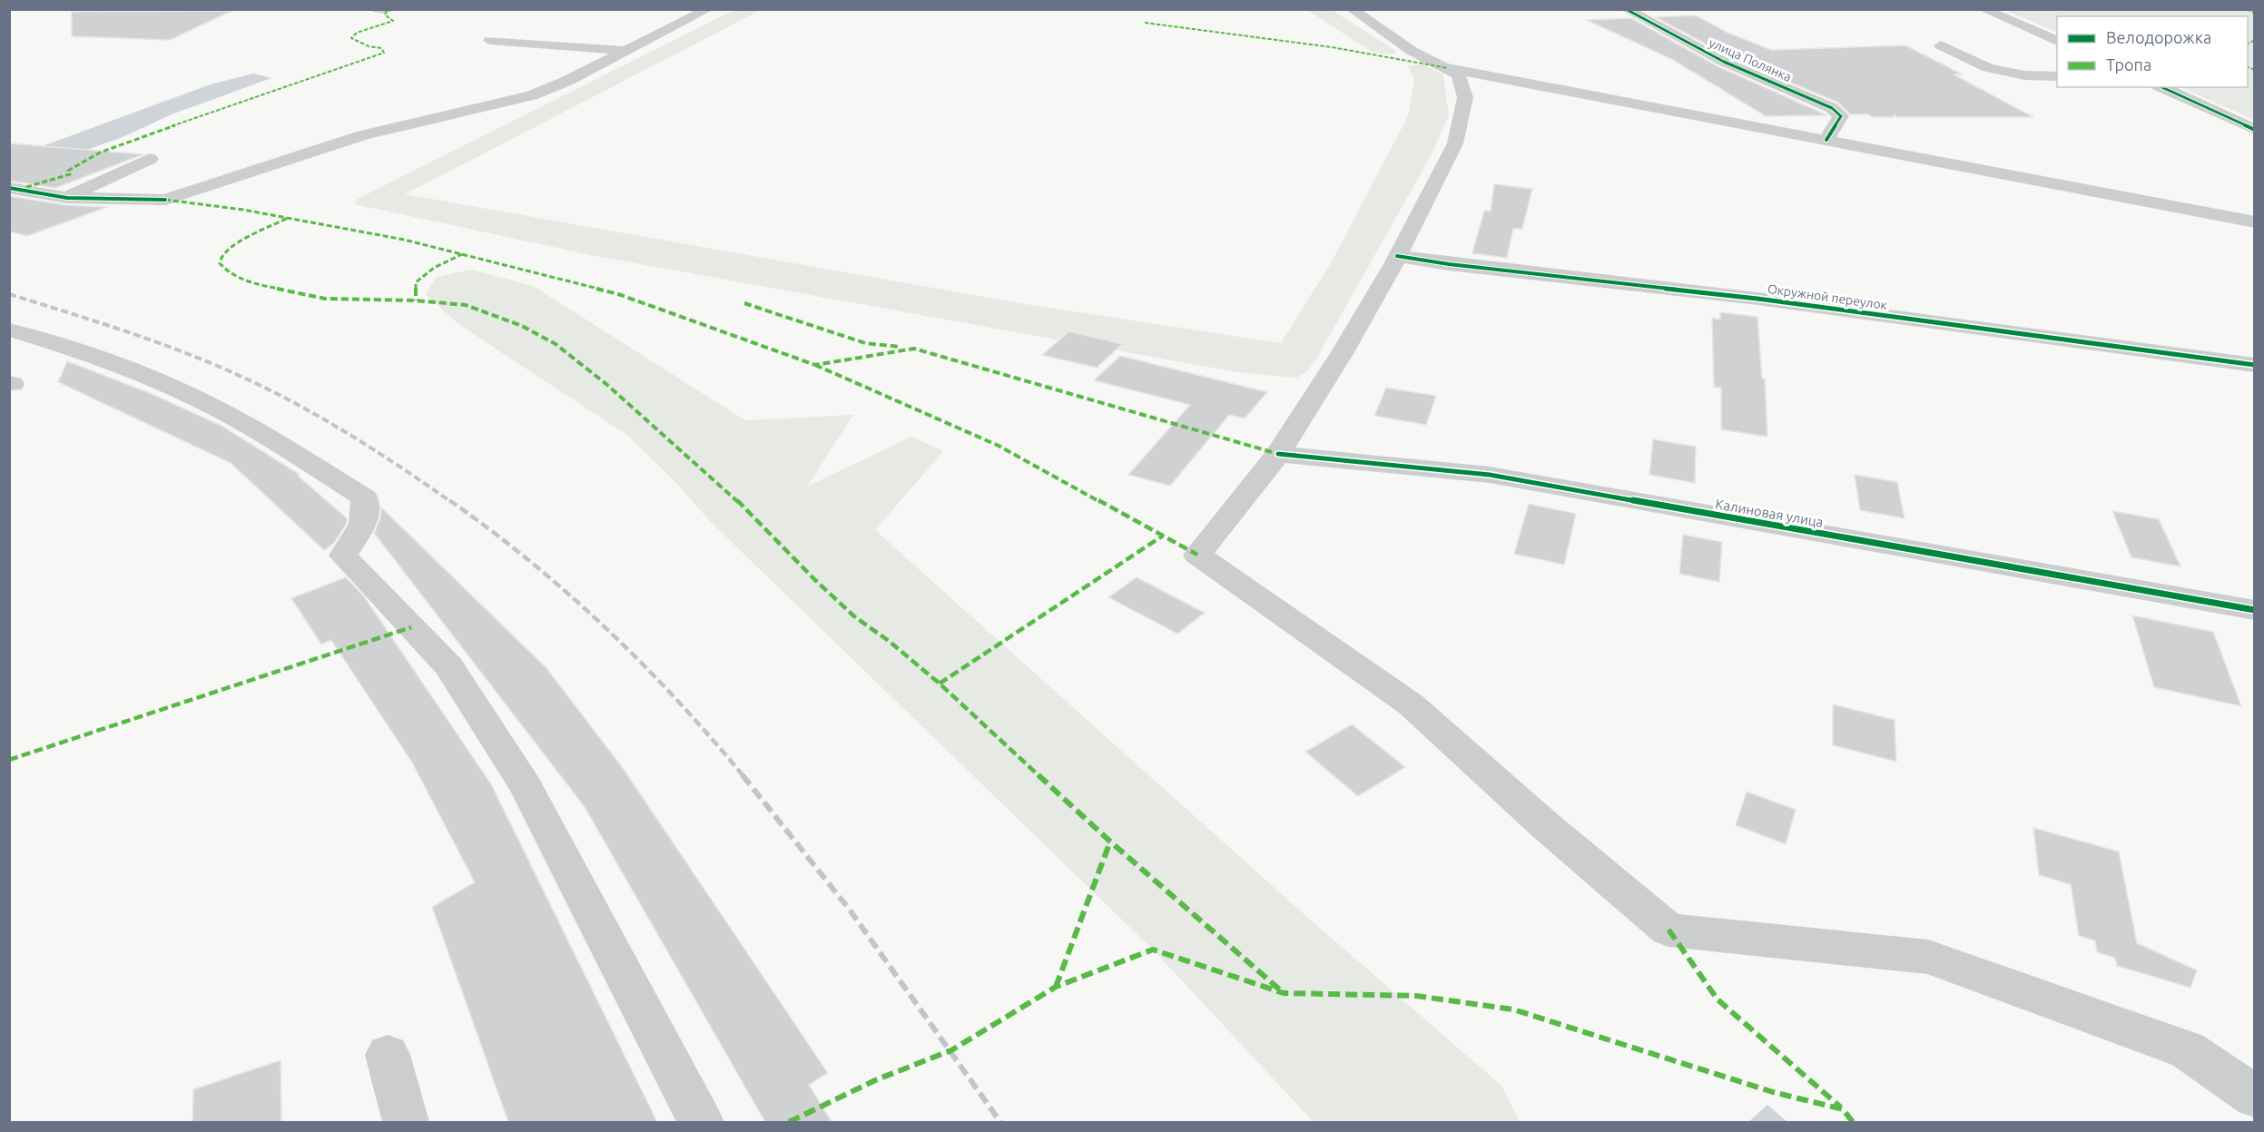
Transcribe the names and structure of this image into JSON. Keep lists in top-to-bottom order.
{
  "streets": {
    "street": ["улица Полянка", "Окружной переулок", "Калиновая улица"]
  },
  "legend": ["Велодорожка", "Тропа"]
}
